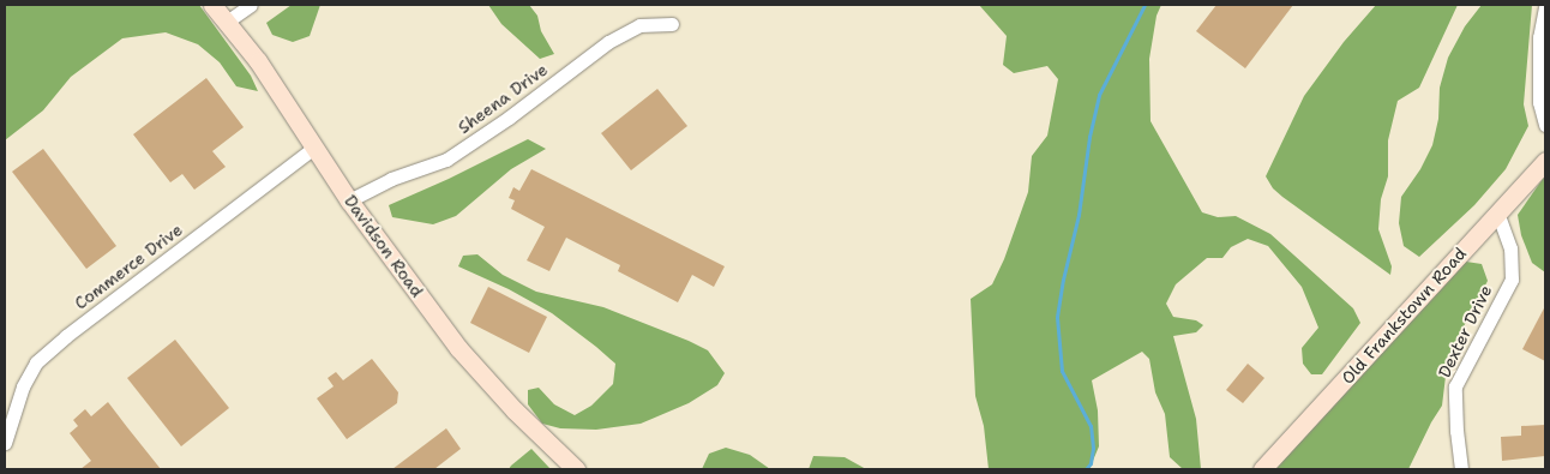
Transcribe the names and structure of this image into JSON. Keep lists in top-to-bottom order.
{
  "streets": {
    "street": [
      "Sheena Drive",
      "Davidson Road",
      "Commerce Drive",
      "Old Frankstown Road",
      "Dexter Drive"
    ]
  },
  "crossings": [
    ["Sheena Drive", "Davidson Road"],
    ["Davidson Road", "Commerce Drive"],
    ["Old Frankstown Road", "Dexter Drive"]
  ]
}
